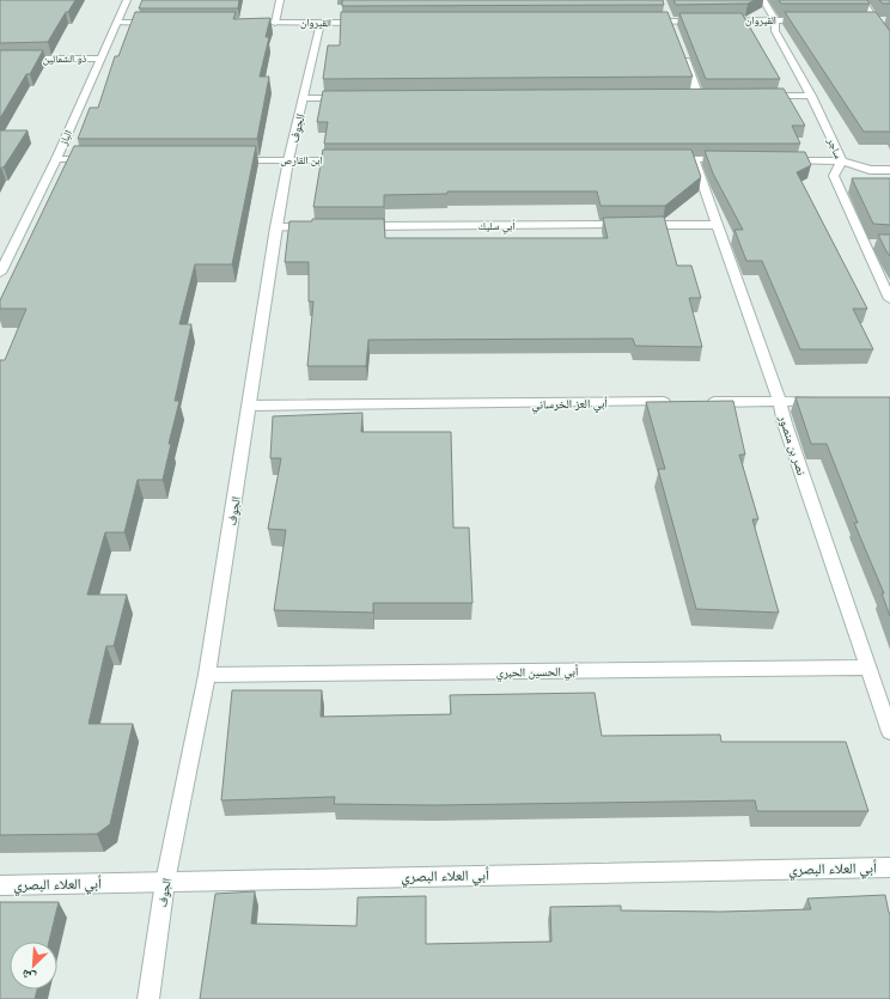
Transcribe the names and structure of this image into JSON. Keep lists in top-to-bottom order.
{
  "streets": {
    "street": [
      "القيروان",
      "ذو الشمالين",
      "الجوف",
      "الباز",
      "ساجر",
      "ابن القارص",
      "أبي سليك",
      "أبي العز الخرساني",
      "نصر بن منصور",
      "أبي الحسين الحبري",
      "أبي العلاء البصري"
    ]
  },
  "crossings": [
    ["القيروان", "الجوف"],
    ["القيروان", "ساجر"],
    ["ذو الشمالين", "الباز"],
    ["الجوف", "ابن القارص"],
    ["الجوف", "أبي العز الخرساني"],
    ["الجوف", "أبي الحسين الحبري"],
    ["الجوف", "أبي العلاء البصري"],
    ["أبي سليك", "نصر بن منصور"],
    ["نصر بن منصور", "أبي الحسين الحبري"]
  ],
  "north": "bottom left"
}
